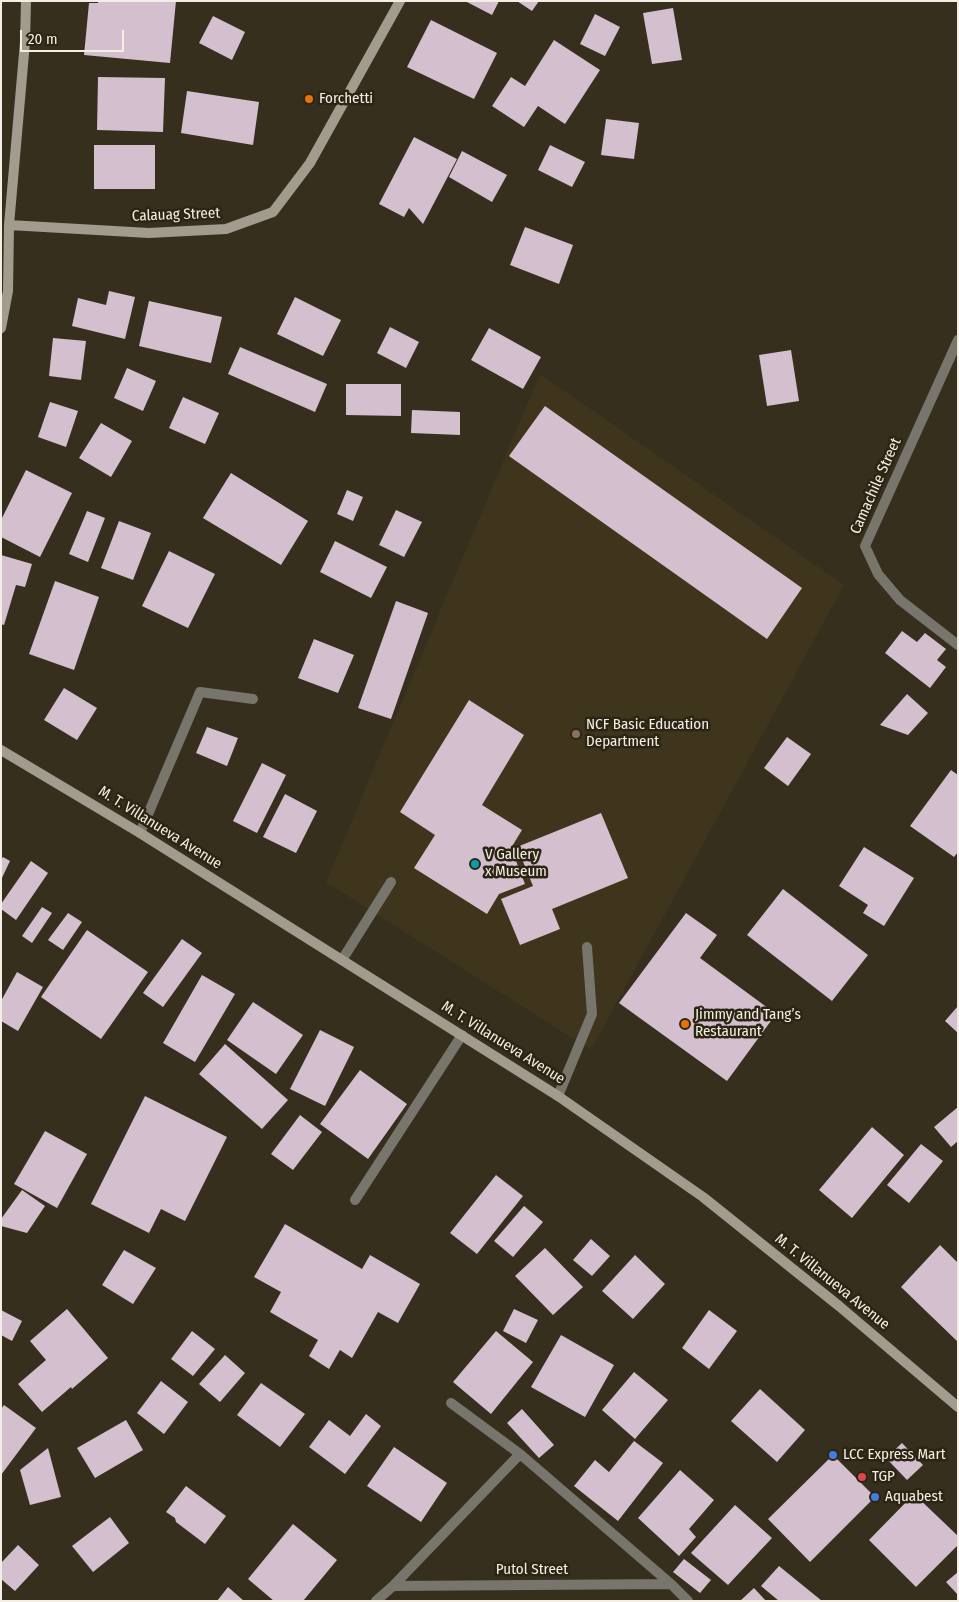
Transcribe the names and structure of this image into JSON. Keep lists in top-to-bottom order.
{
  "streets": {
    "main road": ["Calauag Street", "M. T. Villanueva Avenue"],
    "street": ["Camachile Street", "Putol Street"]
  },
  "places": [
    "Forchetti",
    "NCF Basic Education Department",
    "V Gallery x Museum",
    "Jimmy and Tang’s Restaurant",
    "LCC Express Mart",
    "TGP",
    "Aquabest"
  ],
  "scale_bar": "20 m"
}
